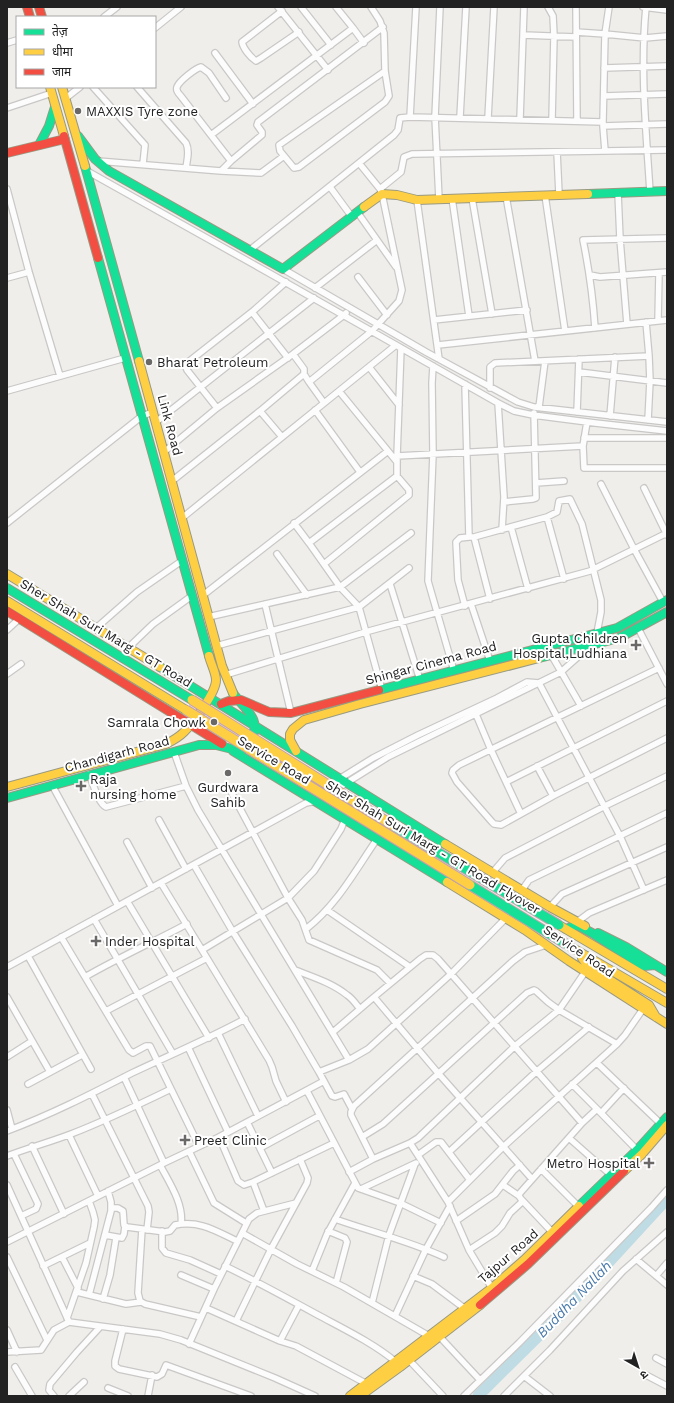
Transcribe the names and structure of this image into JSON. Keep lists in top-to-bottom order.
{
  "streets": {
    "main road": [
      "Link Road",
      "Sher Shah Suri Marg - GT Road",
      "Shingar Cinema Road",
      "Chandigarh Road",
      "Service Road",
      "Sher Shah Suri Marg - GT Road Flyover",
      "Tajpur Road"
    ]
  },
  "crossings": [
    ["Link Road", "Shingar Cinema Road"],
    ["Link Road", "Chandigarh Road"],
    ["Link Road", "Service Road"],
    ["Sher Shah Suri Marg - GT Road", "Sher Shah Suri Marg - GT Road Flyover"],
    ["Shingar Cinema Road", "Service Road"],
    ["Chandigarh Road", "Service Road"]
  ],
  "water": ["Buddha Nallah"],
  "places": {
    "other": [
      "MAXXIS Tyre zone",
      "Bharat Petroleum",
      "Samrala Chowk",
      "Gurdwara Sahib"
    ],
    "health": [
      "Gupta Children Hospital,Ludhiana",
      "Raja nursing home",
      "Inder Hospital",
      "Preet Clinic",
      "Metro Hospital"
    ]
  },
  "legend": ["तेज़", "धीमा", "जाम"],
  "north": "bottom right"
}
